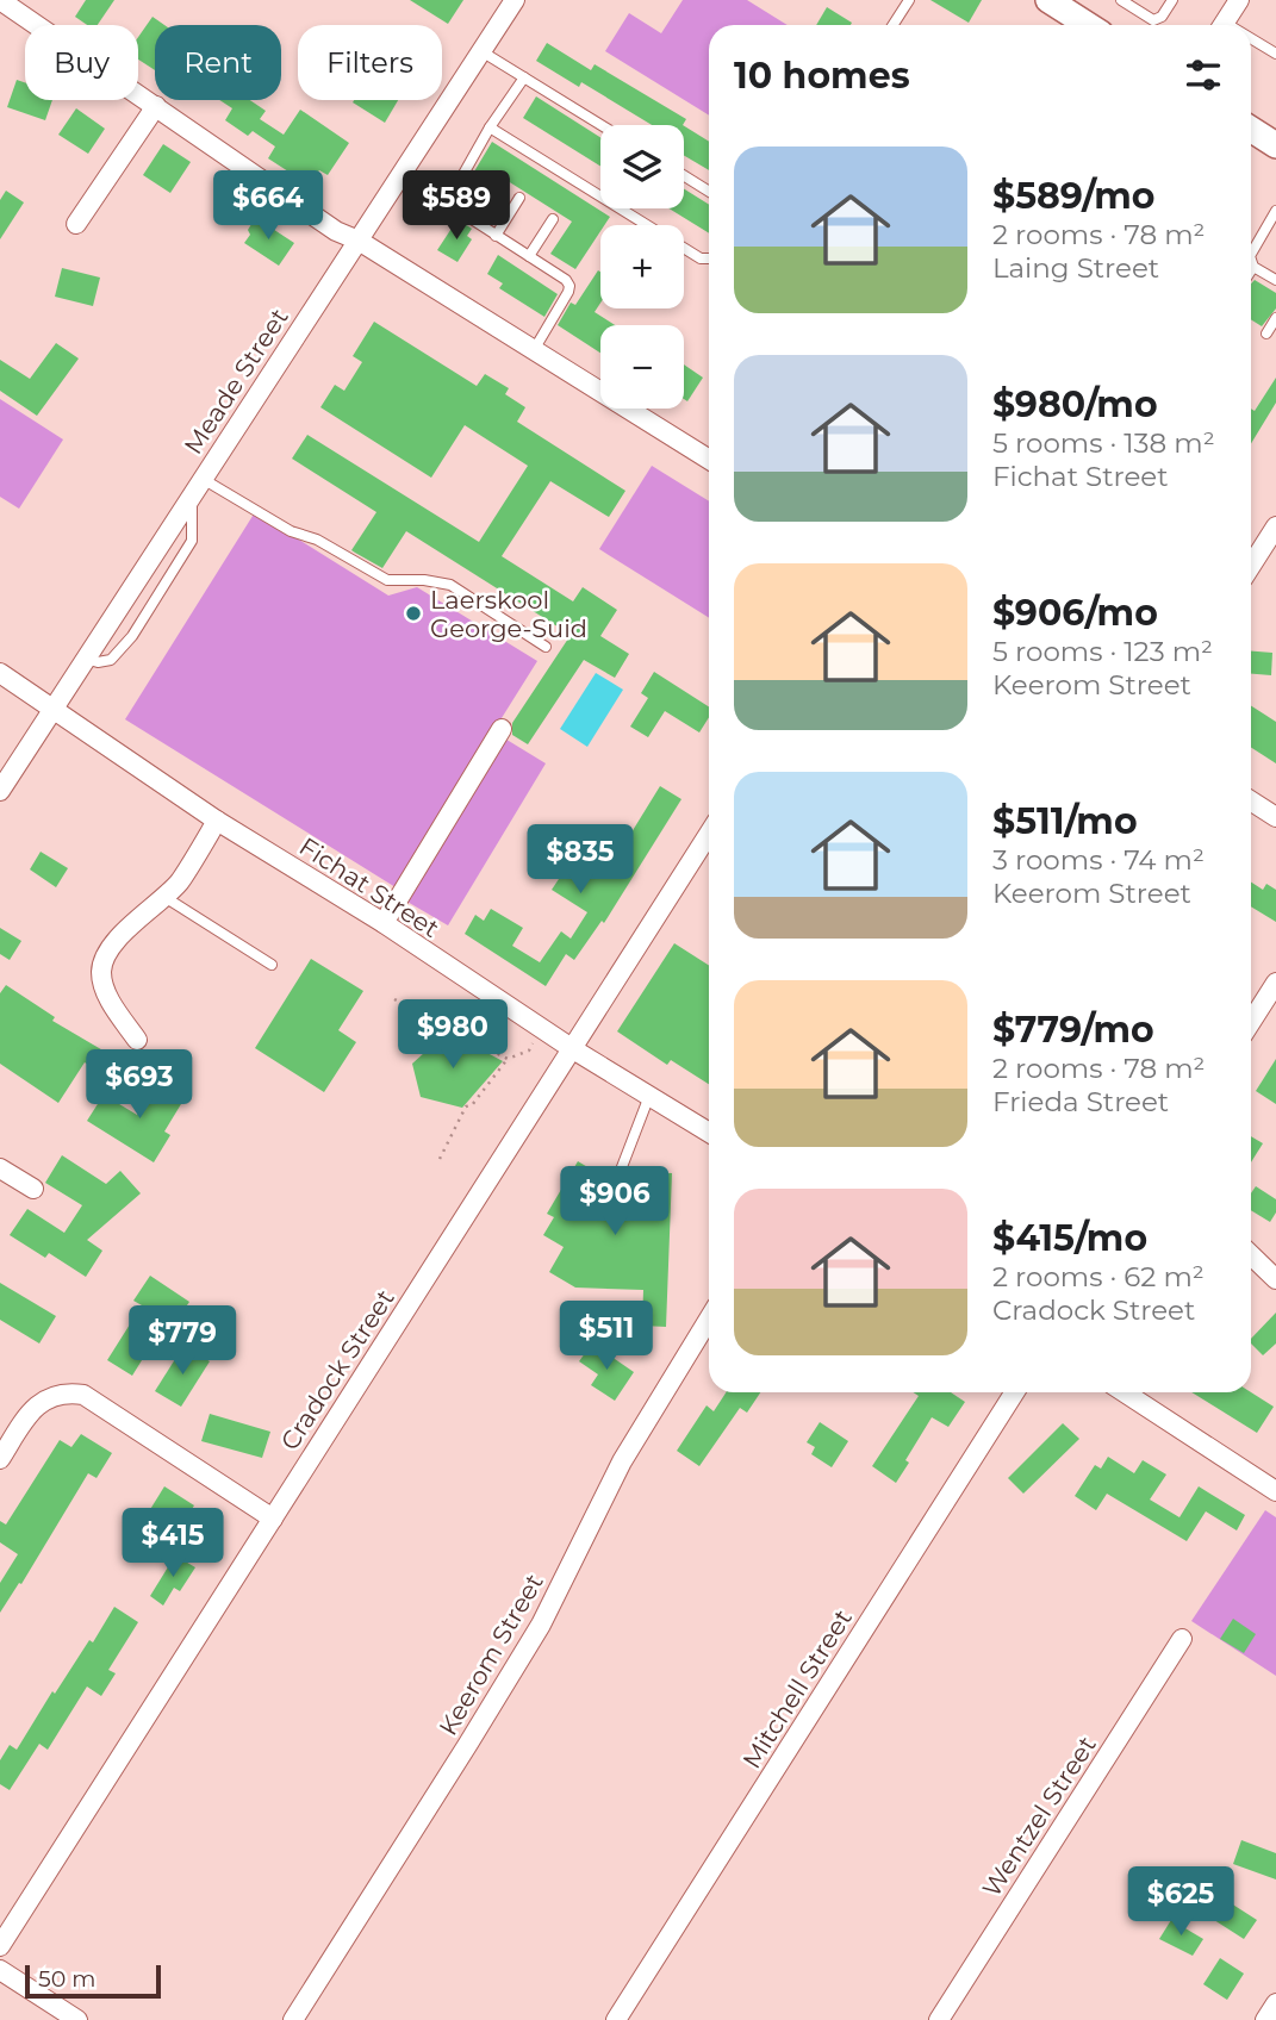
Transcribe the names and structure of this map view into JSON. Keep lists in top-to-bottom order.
{
  "streets": {
    "street": [
      "Meade Street",
      "Fichat Street",
      "Cradock Street",
      "Keerom Street",
      "Mitchell Street",
      "Wentzel Street"
    ]
  },
  "crossings": [
    ["Meade Street", "Fichat Street"],
    ["Fichat Street", "Cradock Street"]
  ],
  "places": ["Laerskool George-Suid"],
  "scale_bar": "50 m",
  "page": {
    "chip": ["Buy", "Rent", "Filters"],
    "heading": "10 homes",
    "map_buttons": ["+", "−"],
    "list": [
      {
        "name": "$589/mo",
        "note": "2 rooms · 78 m² · Laing Street"
      },
      {
        "name": "$980/mo",
        "note": "5 rooms · 138 m² · Fichat Street"
      },
      {
        "name": "$906/mo",
        "note": "5 rooms · 123 m² · Keerom Street"
      },
      {
        "name": "$511/mo",
        "note": "3 rooms · 74 m² · Keerom Street"
      },
      {
        "name": "$779/mo",
        "note": "2 rooms · 78 m² · Frieda Street"
      },
      {
        "name": "$415/mo",
        "note": "2 rooms · 62 m² · Cradock Street"
      }
    ],
    "price": [
      "$664",
      "$589",
      "$835",
      "$980",
      "$693",
      "$906",
      "$511",
      "$779",
      "$415",
      "$625"
    ],
    "scale": "50 m"
  }
}
